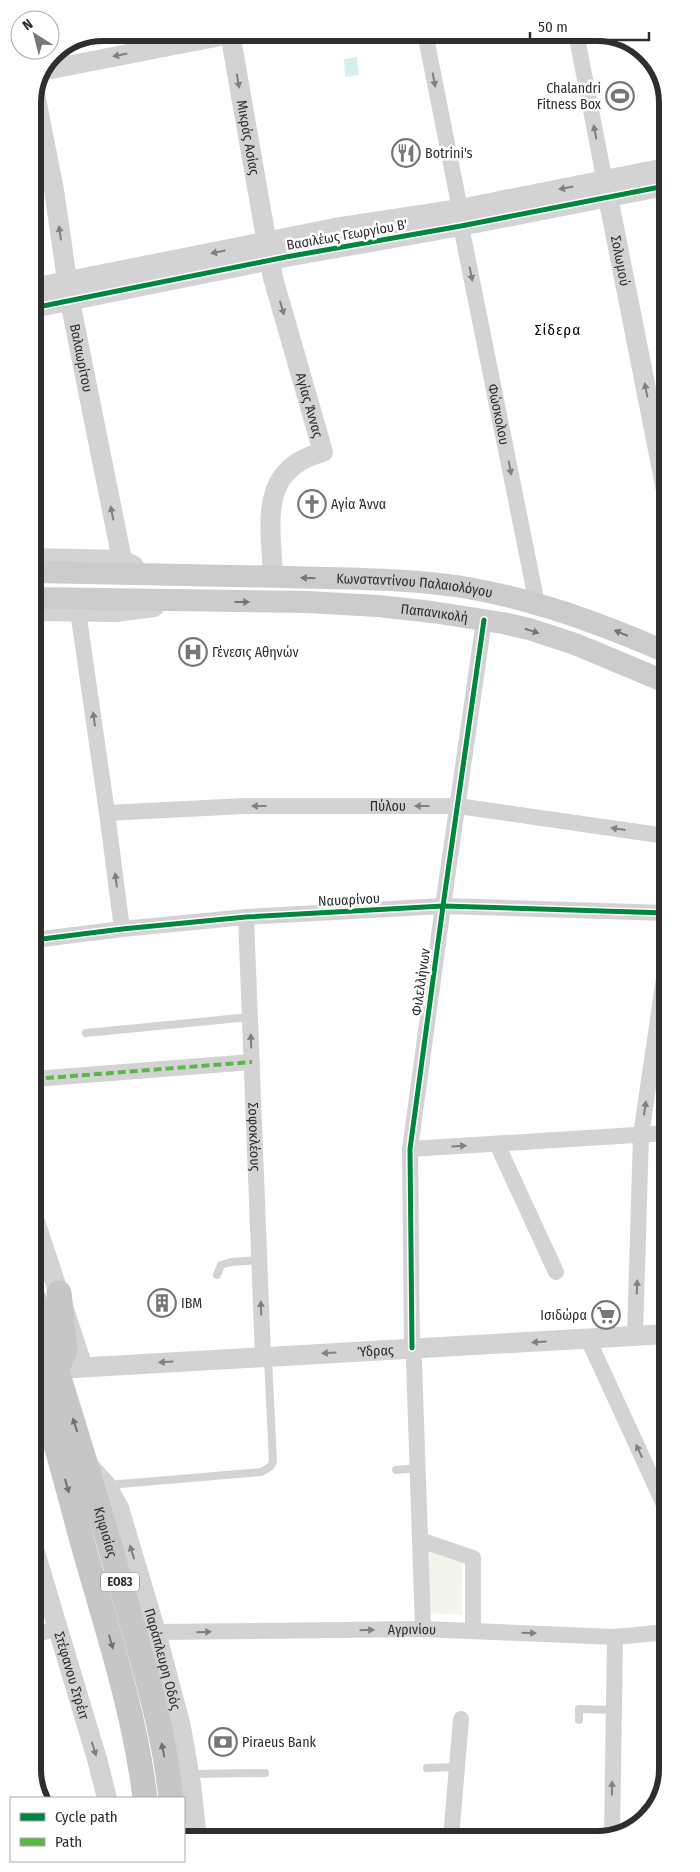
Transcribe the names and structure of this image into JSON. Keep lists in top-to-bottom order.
{
  "streets": {
    "main road": [
      "Κωνσταντίνου Παλαιολόγου",
      "Παπανικολή",
      "Κηφισίας",
      "ΕΟ83"
    ],
    "street": [
      "Μικράς Ασίας",
      "Βασιλέως Γεωργίου Β'",
      "Σολωμού",
      "Βαλαωρίτου",
      "Αγίας Άννας",
      "Φώσκολου",
      "Πύλου",
      "Ναυαρίνου",
      "Φιλελλήνων",
      "Σοφοκλέους",
      "Ύδρας",
      "Αγρινίου",
      "Παράπλευρη Οδός",
      "Στέφανου Στρέιτ"
    ]
  },
  "crossings": [
    ["Μικράς Ασίας", "Βασιλέως Γεωργίου Β'"],
    ["Μικράς Ασίας", "Αγίας Άννας"],
    ["Βασιλέως Γεωργίου Β'", "Σολωμού"],
    ["Βασιλέως Γεωργίου Β'", "Βαλαωρίτου"],
    ["Βασιλέως Γεωργίου Β'", "Αγίας Άννας"],
    ["Βασιλέως Γεωργίου Β'", "Φώσκολου"],
    ["Βαλαωρίτου", "Κωνσταντίνου Παλαιολόγου"],
    ["Αγίας Άννας", "Κωνσταντίνου Παλαιολόγου"],
    ["Φώσκολου", "Κωνσταντίνου Παλαιολόγου"],
    ["Παπανικολή", "Φιλελλήνων"],
    ["Πύλου", "Φιλελλήνων"],
    ["Ναυαρίνου", "Φιλελλήνων"],
    ["Ναυαρίνου", "Σοφοκλέους"],
    ["Φιλελλήνων", "Ύδρας"],
    ["Φιλελλήνων", "Αγρινίου"],
    ["Σοφοκλέους", "Ύδρας"],
    ["Ύδρας", "Κηφισίας"],
    ["Κηφισίας", "Παράπλευρη Οδός"],
    ["Αγρινίου", "Παράπλευρη Οδός"]
  ],
  "one_way": [
    "Μικράς Ασίας",
    "Σολωμού",
    "Βαλαωρίτου",
    "Αγίας Άννας",
    "Φώσκολου",
    "Κωνσταντίνου Παλαιολόγου",
    "Παπανικολή",
    "Πύλου",
    "Ύδρας",
    "Αγρινίου",
    "Παράπλευρη Οδός",
    "Στέφανου Στρέιτ"
  ],
  "districts": ["Σίδερα"],
  "places": {
    "sports": ["Chalandri Fitness Box"],
    "restaurant": ["Botrini's"],
    "church": ["Αγία Άννα"],
    "hospital": ["Γένεσις Αθηνών"],
    "building": ["IBM"],
    "supermarket": ["Ισιδώρα"],
    "bank": ["Piraeus Bank"]
  },
  "legend": ["Cycle path", "Path"],
  "scale_bar": "50 m",
  "north": "top left"
}
